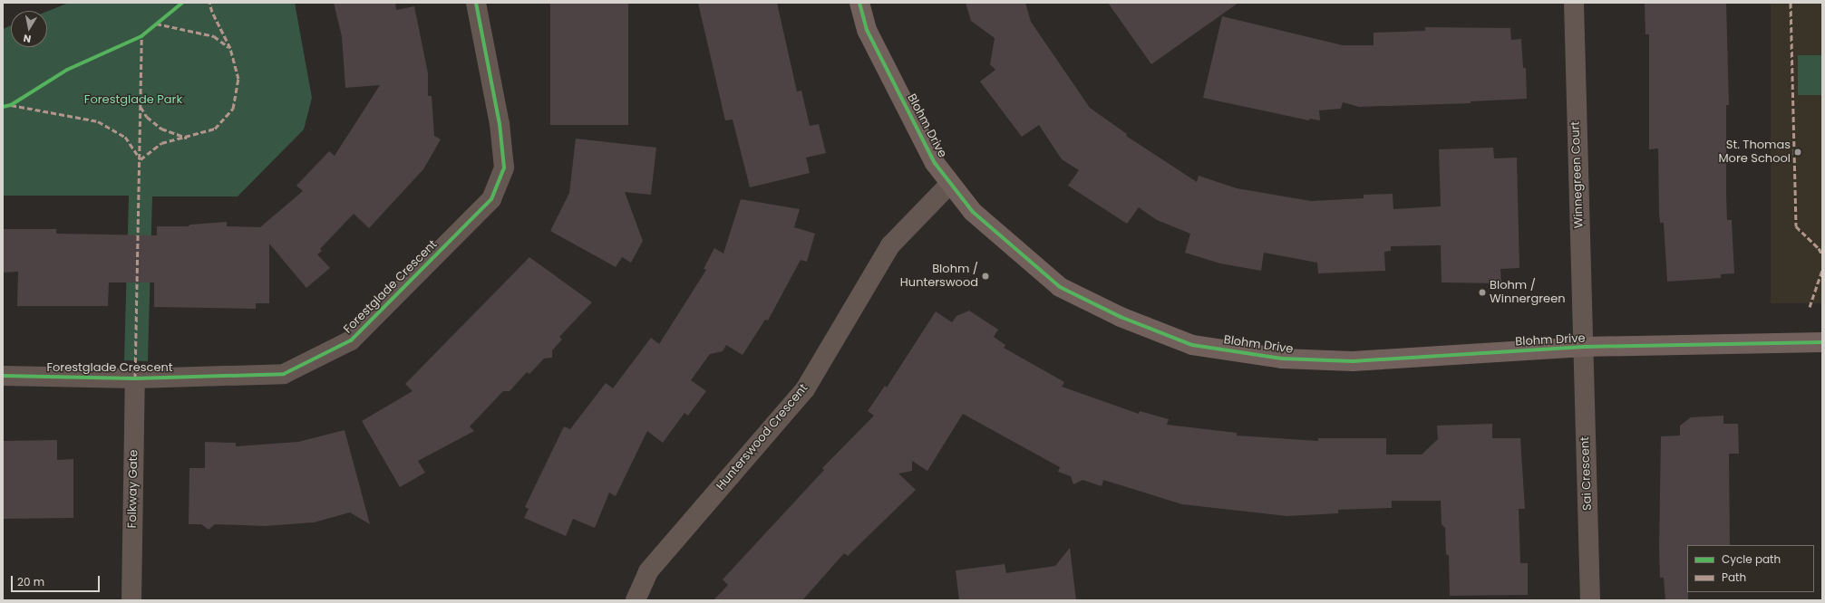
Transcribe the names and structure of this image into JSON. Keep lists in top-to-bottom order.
{
  "streets": {
    "street": [
      "Blohm Drive",
      "Winnegreen Court",
      "Forestglade Crescent",
      "Hunterswood Crescent",
      "Sai Crescent",
      "Folkway Gate"
    ]
  },
  "crossings": [
    ["Blohm Drive", "Winnegreen Court"],
    ["Blohm Drive", "Hunterswood Crescent"],
    ["Blohm Drive", "Sai Crescent"],
    ["Winnegreen Court", "Sai Crescent"],
    ["Forestglade Crescent", "Folkway Gate"]
  ],
  "parks": ["Forestglade Park"],
  "places": ["St. Thomas More School", "Blohm / Hunterswood", "Blohm / Winnergreen"],
  "legend": ["Cycle path", "Path"],
  "scale_bar": "20 m",
  "north": "bottom"
}
